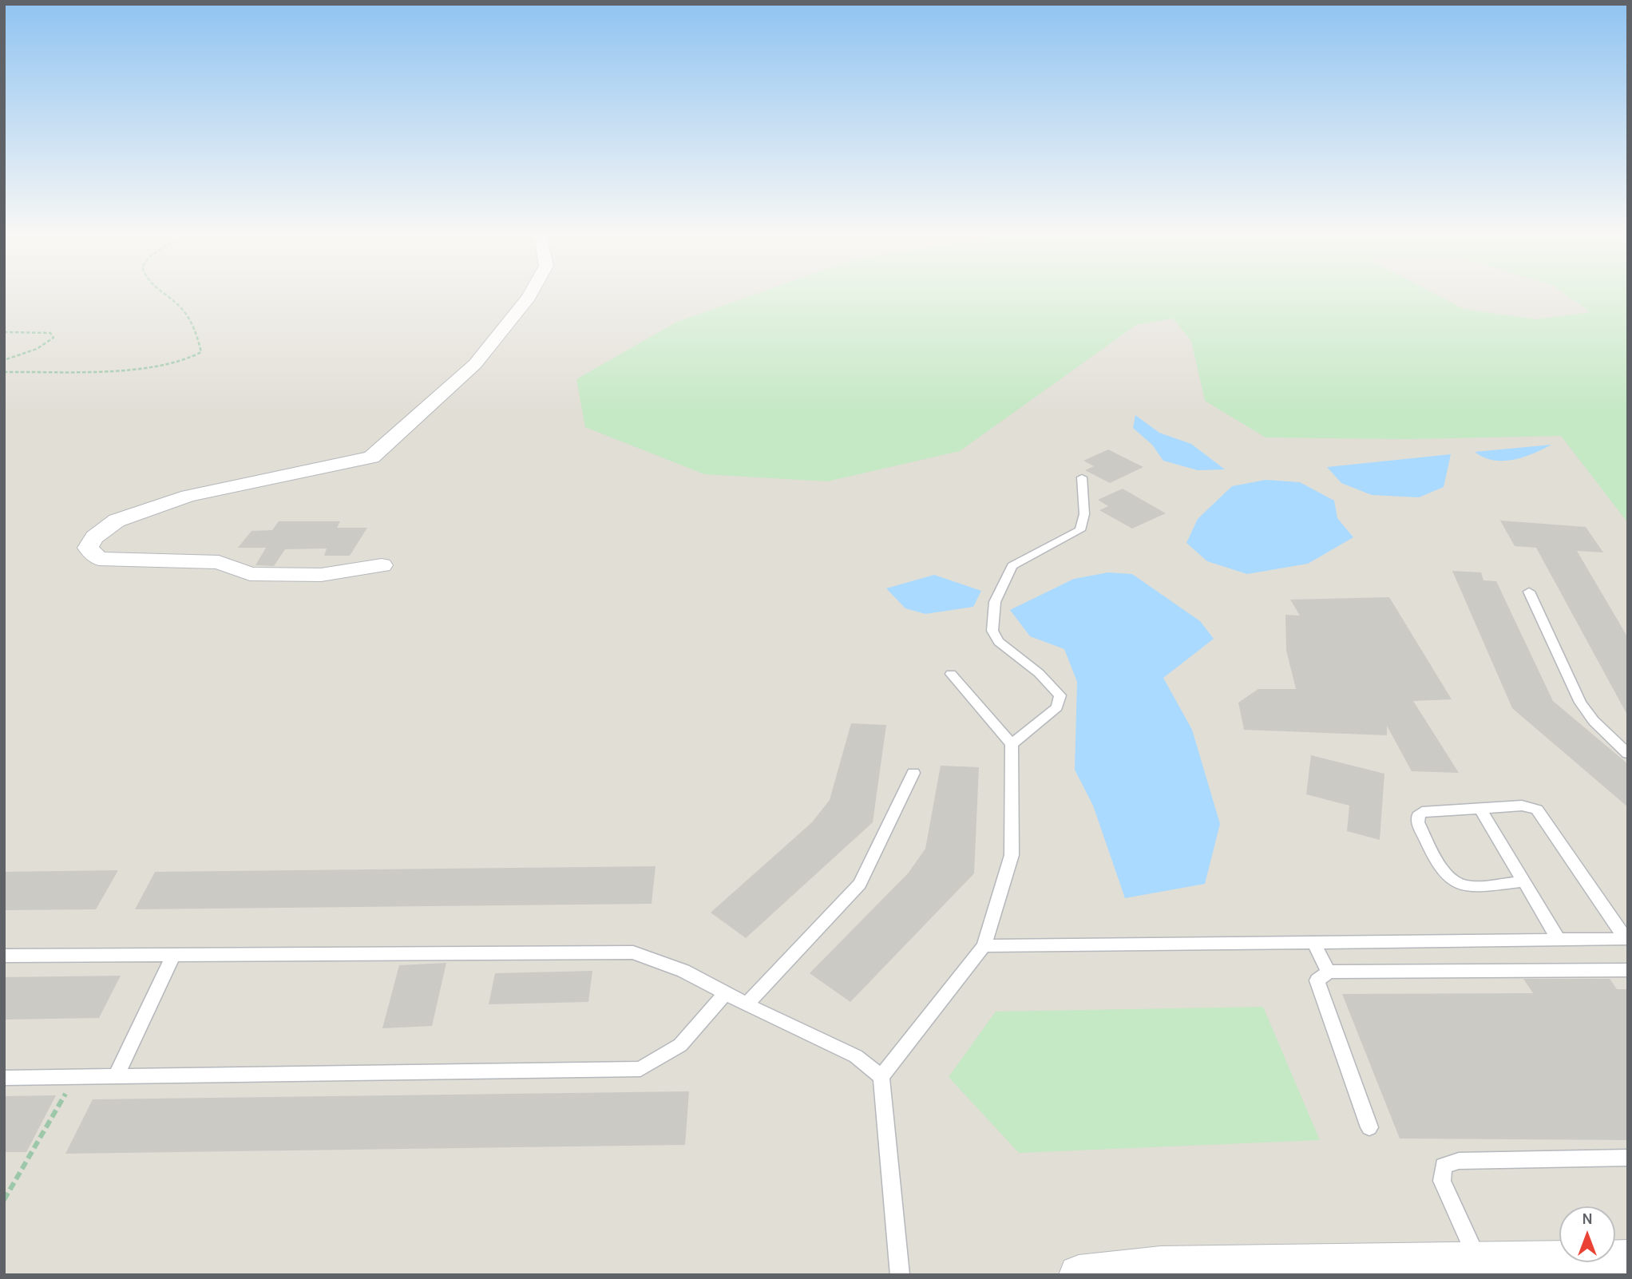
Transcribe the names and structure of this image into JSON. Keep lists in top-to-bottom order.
{
  "north": "top"
}
